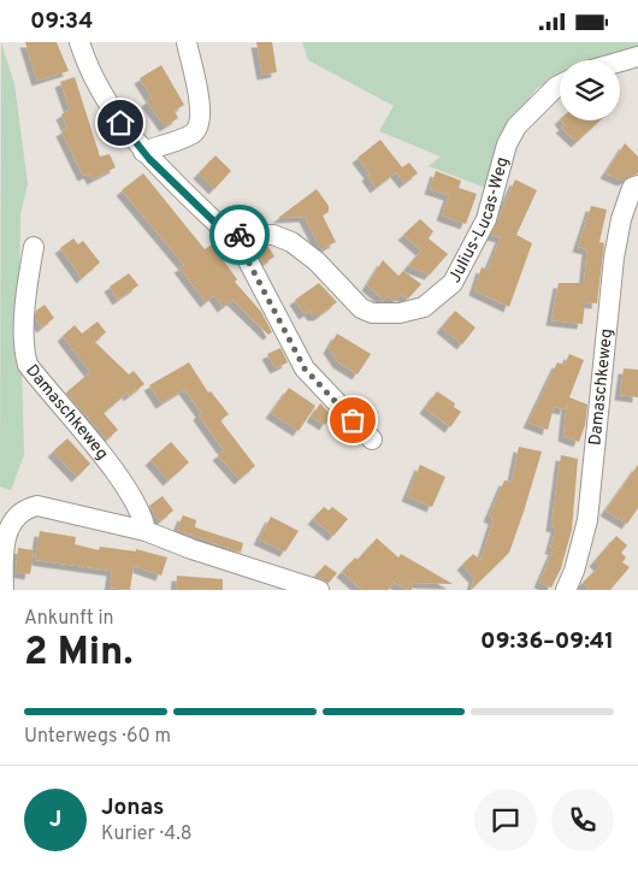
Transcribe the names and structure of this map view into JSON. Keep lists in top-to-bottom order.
{
  "streets": {
    "street": ["Julius-Lucas-Weg", "Damaschkeweg"]
  },
  "page": {
    "status": "09:34",
    "heading": ["2 Min.", "Ankunft in", "09:36–09:41"],
    "panel": ["Jonas", "Kurier · 4.8"],
    "bar": "Unterwegs · 60 m",
    "round": "J"
  }
}
